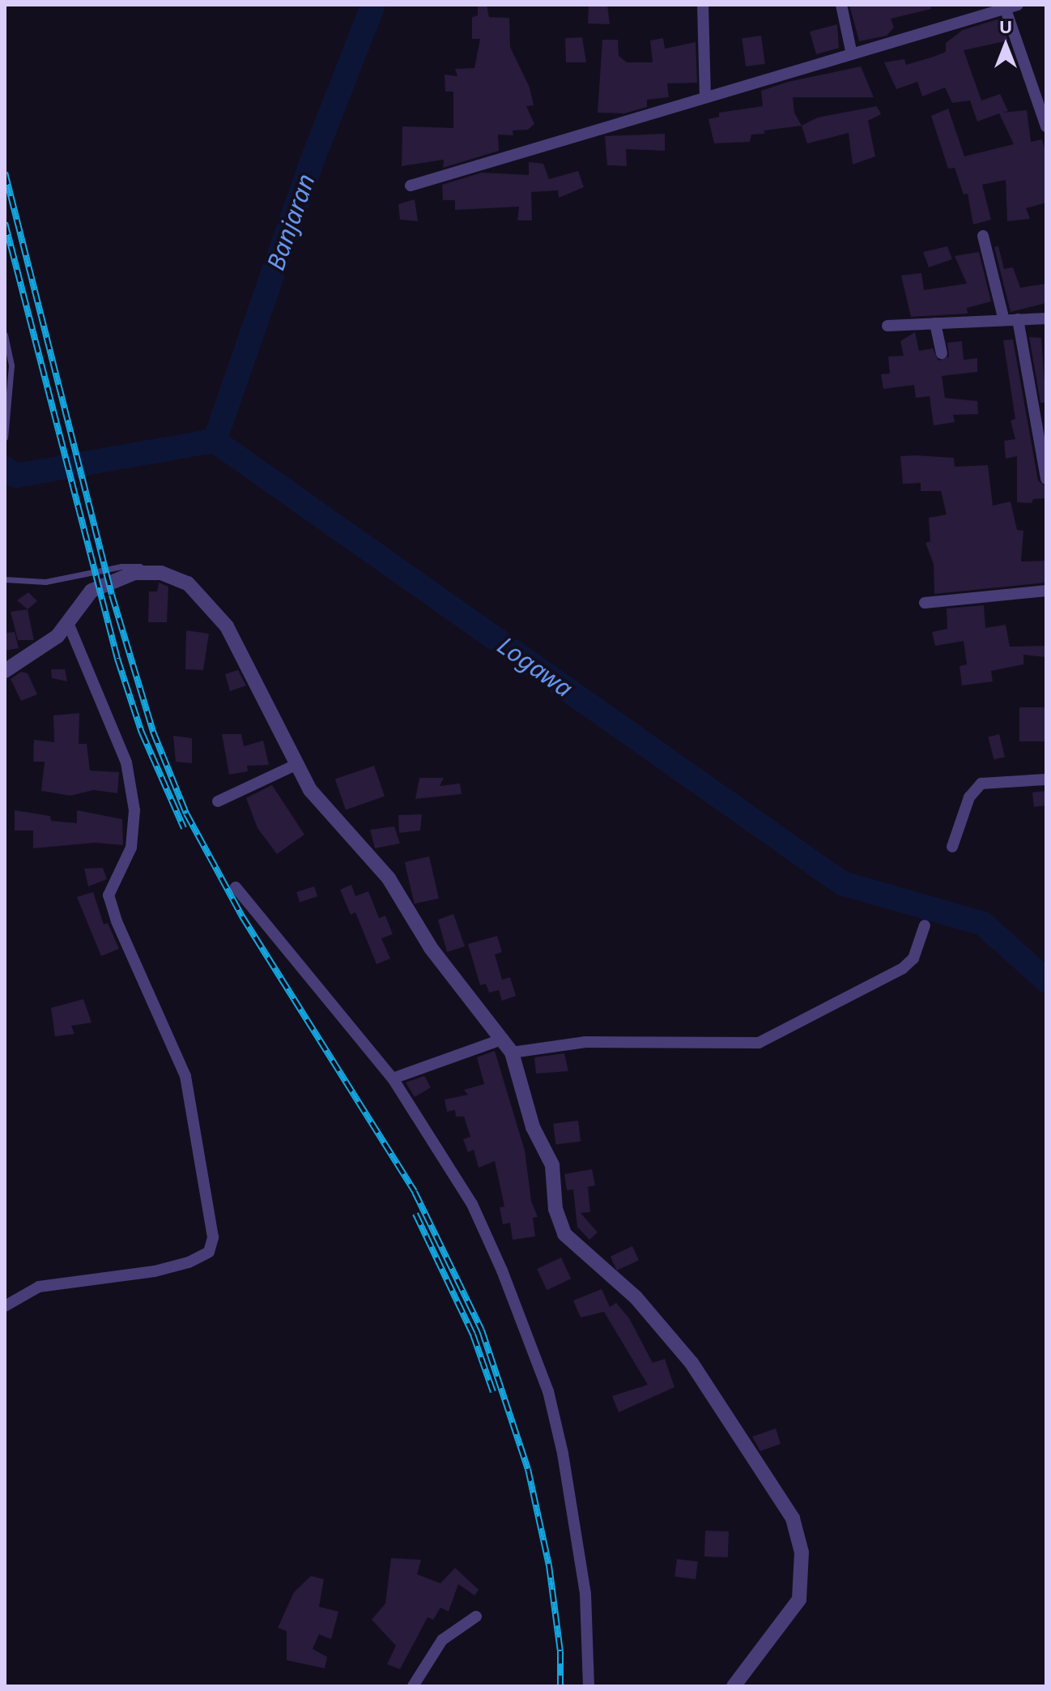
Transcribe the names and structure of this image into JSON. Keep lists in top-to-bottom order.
{
  "water": ["Banjaran", "Logawa"],
  "north": "top"
}
